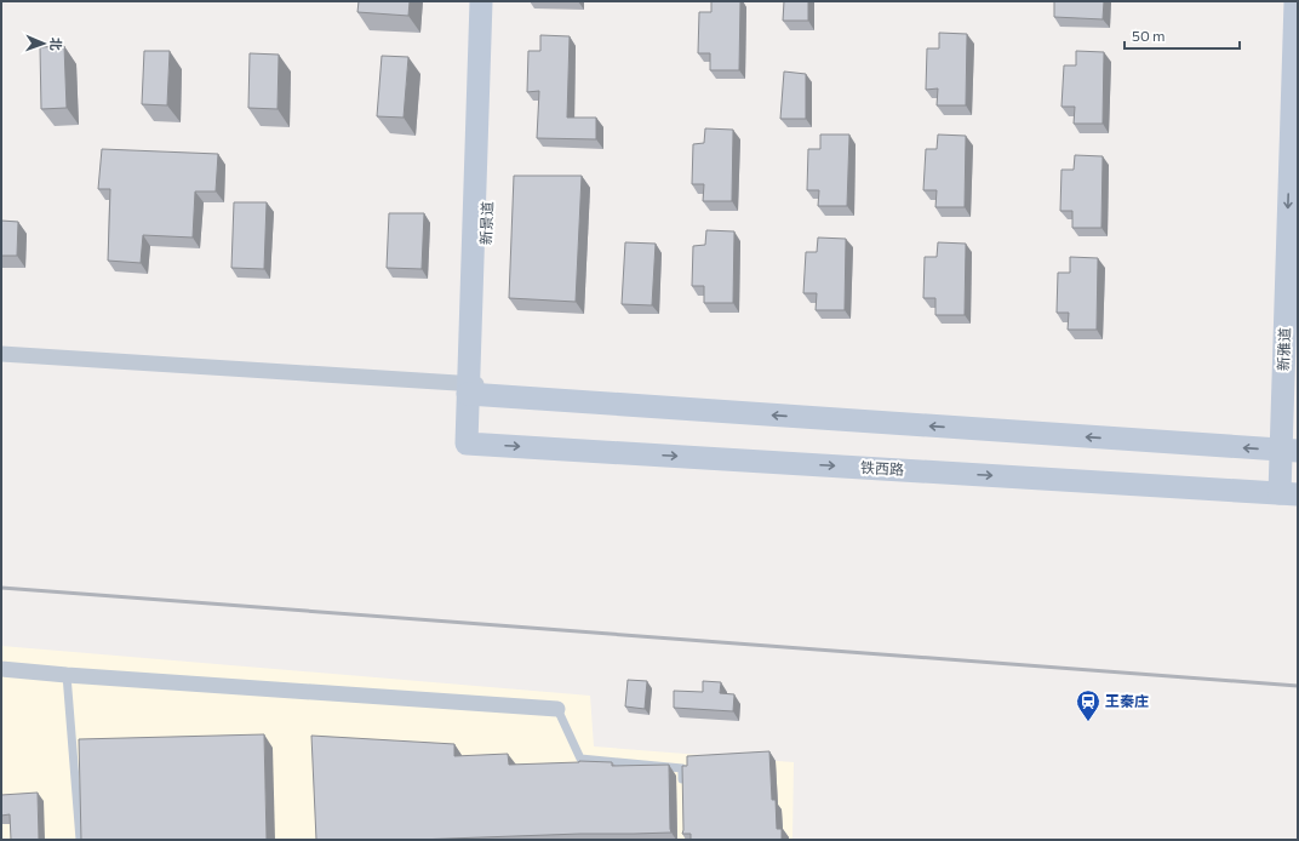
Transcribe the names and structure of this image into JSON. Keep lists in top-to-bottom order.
{
  "streets": {
    "main road": ["新景道", "新雅道", "铁西路"]
  },
  "crossings": [
    ["新景道", "铁西路"],
    ["新雅道", "铁西路"]
  ],
  "places": {
    "station": ["王秦庄"]
  },
  "scale_bar": "50 m",
  "north": "right"
}
